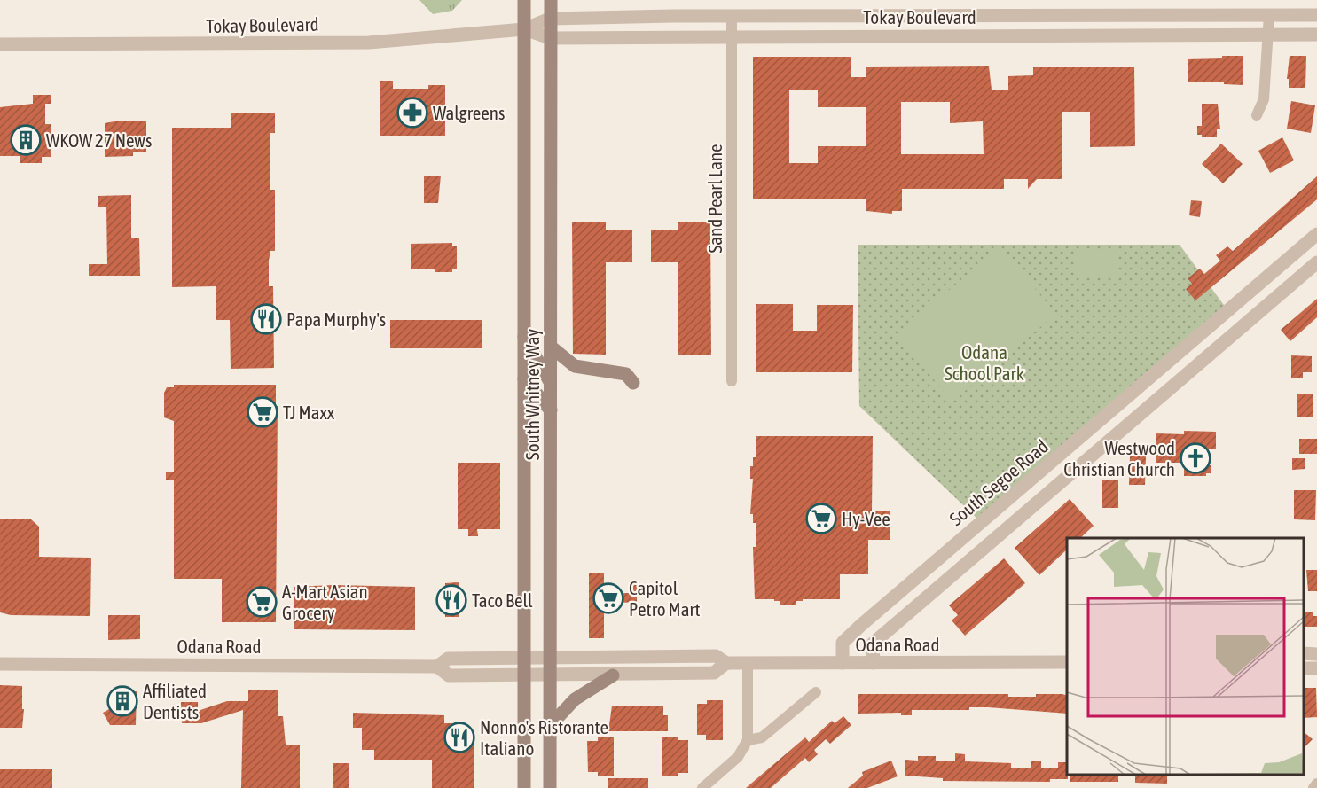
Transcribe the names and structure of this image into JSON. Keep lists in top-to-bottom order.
{
  "streets": {
    "main road": ["South Whitney Way"],
    "street": [
      "Tokay Boulevard",
      "Sand Pearl Lane",
      "South Segoe Road",
      "Odana Road"
    ]
  },
  "crossings": [
    ["Tokay Boulevard", "Sand Pearl Lane"],
    ["Tokay Boulevard", "South Whitney Way"],
    ["South Whitney Way", "Odana Road"],
    ["South Segoe Road", "Odana Road"]
  ],
  "parks": ["Odana School Park"],
  "places": {
    "pharmacy": ["Walgreens"],
    "building": ["WKOW 27 News", "Affiliated Dentists"],
    "restaurant": ["Papa Murphy's", "Taco Bell", "Nonno's Ristorante Italiano"],
    "supermarket": [
      "TJ Maxx",
      "Hy-Vee",
      "Capitol Petro Mart",
      "A-Mart Asian Grocery"
    ],
    "church": ["Westwood Christian Church"]
  }
}
